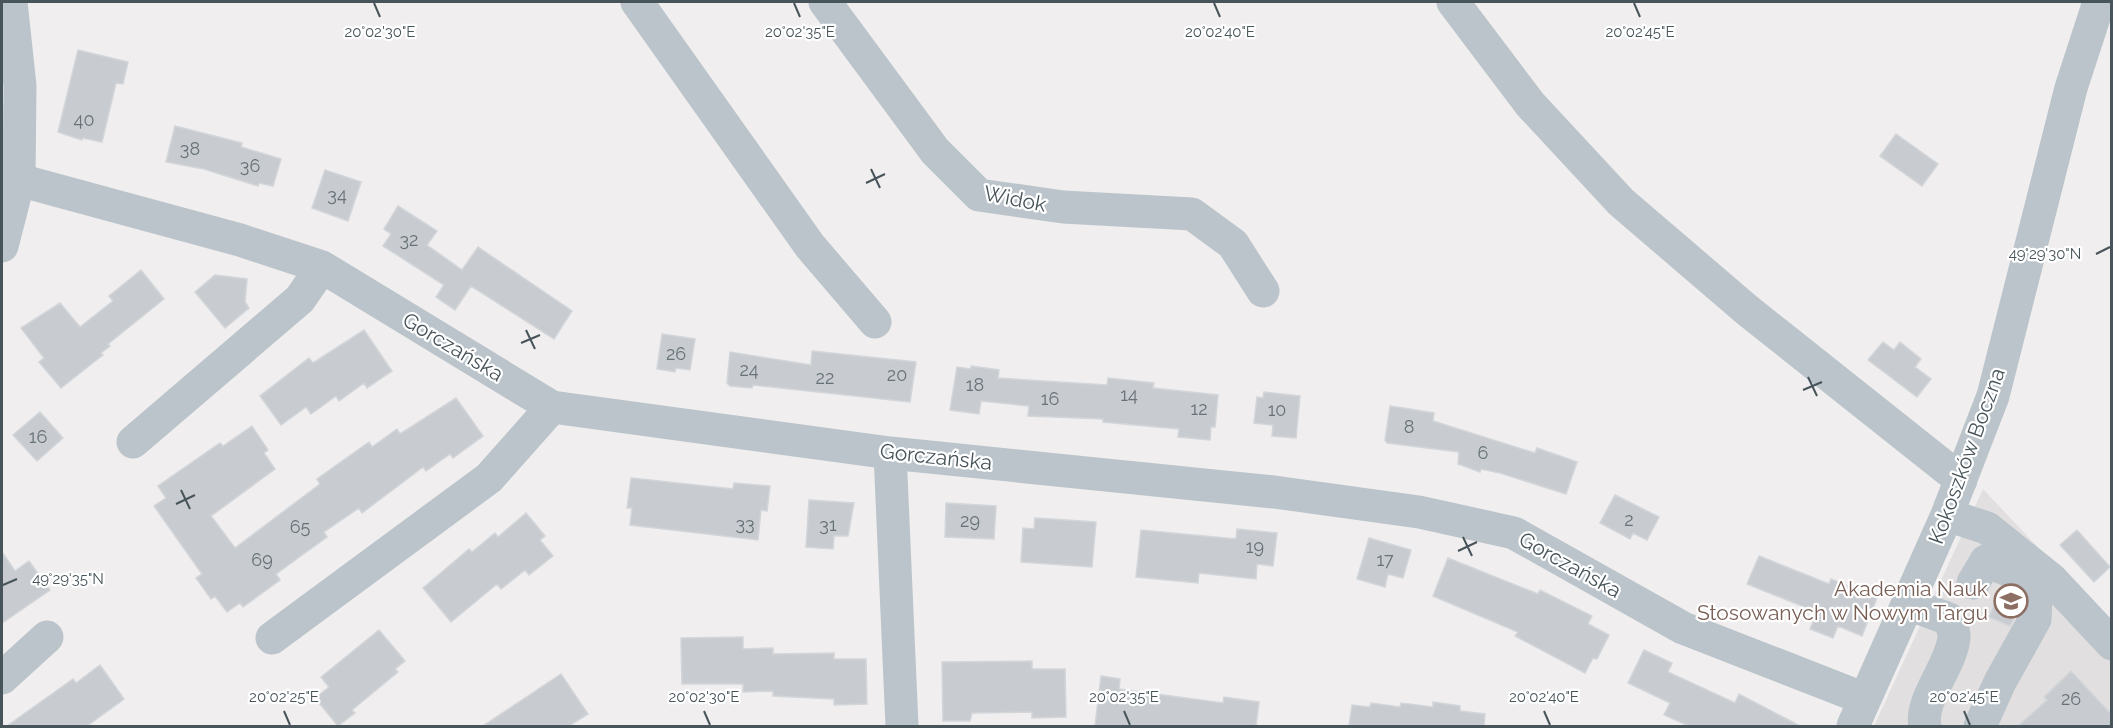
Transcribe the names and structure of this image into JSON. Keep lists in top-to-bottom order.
{
  "streets": {
    "street": ["Widok", "Gorczańska", "Kokoszków Boczna"]
  },
  "crossings": [
    ["Gorczańska", "Kokoszków Boczna"]
  ],
  "places": {
    "school or university": ["Akademia Nauk Stosowanych w Nowym Targu"]
  },
  "house_numbers": [
    "40",
    "38",
    "36",
    "34",
    "32",
    "26",
    "24",
    "20",
    "22",
    "18",
    "14",
    "16",
    "12",
    "10",
    "8",
    "16",
    "6",
    "2",
    "29",
    "33",
    "31",
    "65",
    "19",
    "69",
    "17",
    "26"
  ],
  "coordinates": [
    "20°02'30\"E",
    "20°02'35\"E",
    "20°02'40\"E",
    "20°02'45\"E",
    "49°29'30\"N",
    "49°29'35\"N",
    "20°02'25\"E"
  ]
}
